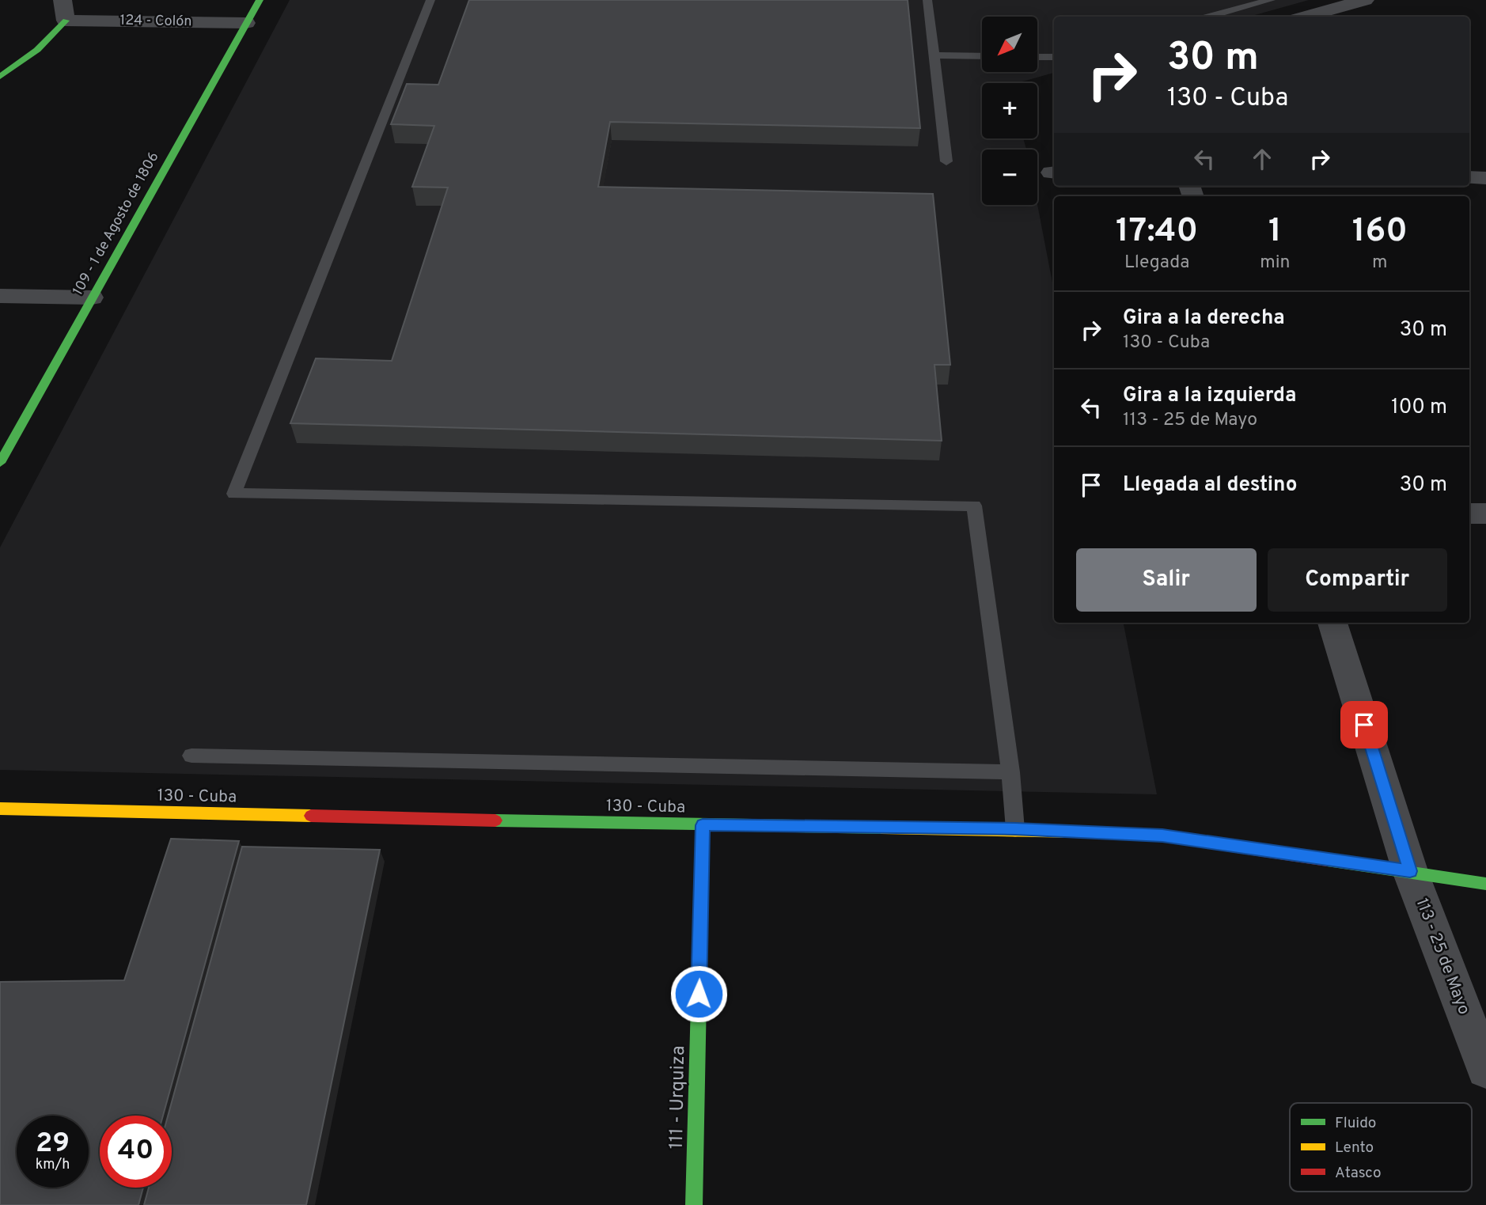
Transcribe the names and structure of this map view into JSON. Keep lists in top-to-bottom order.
{
  "streets": {
    "street": [
      "124 - Colón",
      "109 - 1 de Agosto de 1806",
      "130 - Cuba",
      "113 - 25 de Mayo",
      "111 - Urquiza"
    ]
  },
  "crossings": [
    ["124 - Colón", "109 - 1 de Agosto de 1806"],
    ["130 - Cuba", "113 - 25 de Mayo"],
    ["130 - Cuba", "111 - Urquiza"]
  ],
  "legend": ["Fluido", "Lento", "Atasco"],
  "north": "bottom left",
  "page": {
    "map_buttons": ["+", "−"],
    "turn": ["30 m", "130 - Cuba"],
    "eta": [
      "17:40",
      "Llegada",
      "1",
      "min",
      "160",
      "m"
    ],
    "list": [
      {
        "name": "Gira a la derecha",
        "note": "130 - Cuba",
        "value": "30 m"
      },
      {
        "name": "Gira a la izquierda",
        "note": "113 - 25 de Mayo",
        "value": "100 m"
      },
      {
        "name": "Llegada al destino",
        "value": "30 m"
      }
    ],
    "buttons": ["Salir", "Compartir"],
    "speed": "29 km/h",
    "limit": "40"
  }
}
